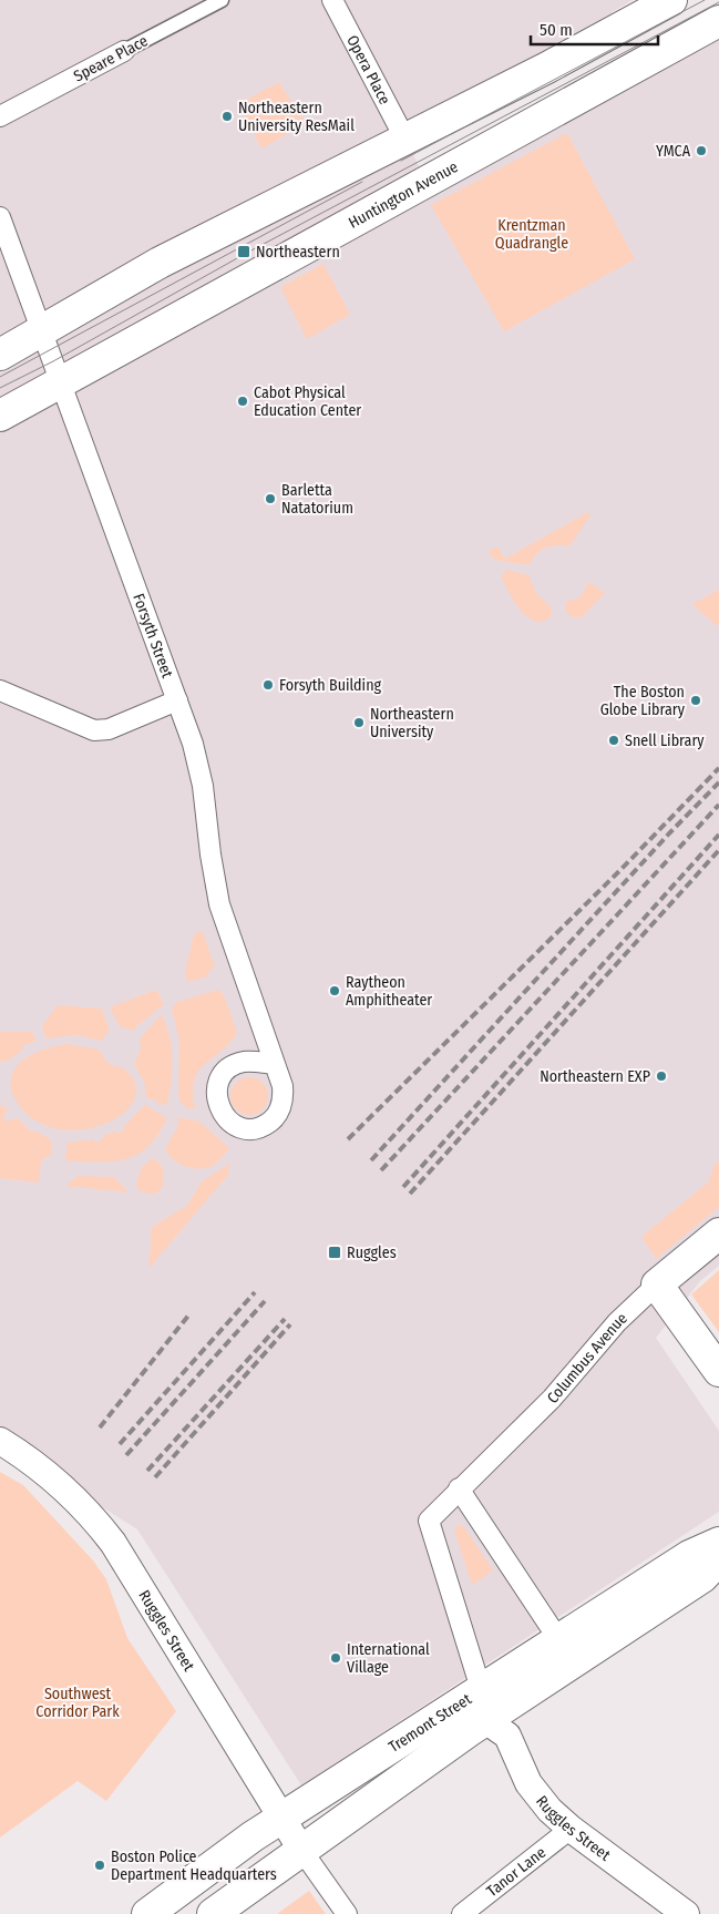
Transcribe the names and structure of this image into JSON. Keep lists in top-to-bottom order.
{
  "streets": {
    "main road": [
      "Huntington Avenue",
      "Columbus Avenue",
      "Ruggles Street",
      "Tremont Street"
    ],
    "street": [
      "Speare Place",
      "Opera Place",
      "Forsyth Street",
      "Tanor Lane"
    ]
  },
  "crossings": [
    ["Huntington Avenue", "Forsyth Street"],
    ["Columbus Avenue", "Tremont Street"],
    ["Ruggles Street", "Tremont Street"],
    ["Ruggles Street", "Tanor Lane"]
  ],
  "parks": ["Krentzman Quadrangle", "Southwest Corridor Park"],
  "places": {
    "other": [
      "Northeastern University ResMail",
      "YMCA",
      "Cabot Physical Education Center",
      "Barletta Natatorium",
      "Forsyth Building",
      "The Boston Globe Library",
      "Northeastern University",
      "Snell Library",
      "Raytheon Amphitheater",
      "Northeastern EXP",
      "International Village",
      "Boston Police Department Headquarters"
    ],
    "transit": ["Northeastern", "Ruggles"]
  },
  "scale_bar": "50 m"
}
